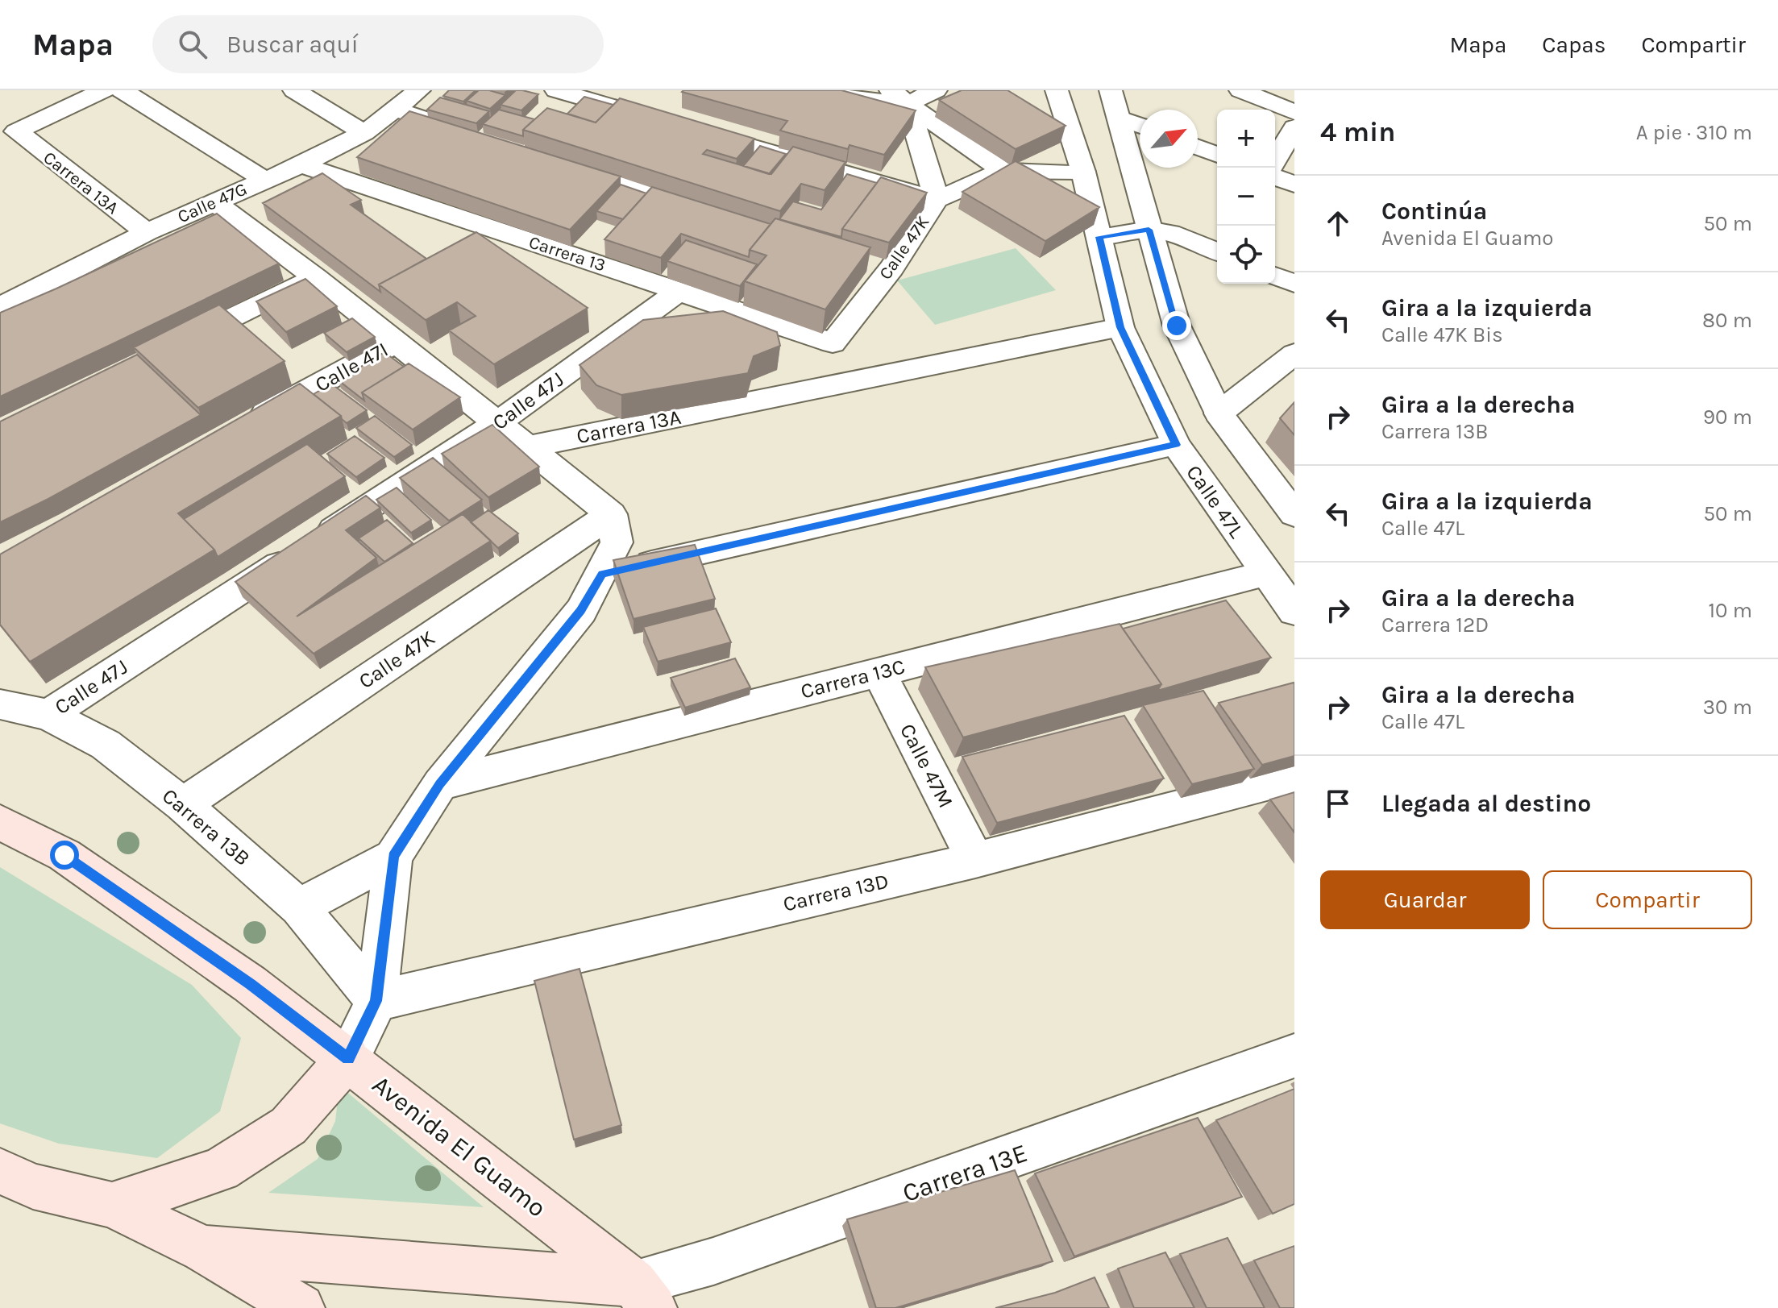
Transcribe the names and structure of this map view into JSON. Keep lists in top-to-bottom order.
{
  "streets": {
    "main road": ["Avenida El Guamo"],
    "street": [
      "Carrera 13A",
      "Calle 47G",
      "Calle 47K",
      "Carrera 13",
      "Calle 47I",
      "Calle 47J",
      "Calle 47L",
      "Carrera 13C",
      "Calle 47M",
      "Carrera 13B",
      "Carrera 13D",
      "Carrera 13E"
    ]
  },
  "crossings": [
    ["Carrera 13A", "Calle 47G"],
    ["Carrera 13A", "Calle 47L"],
    ["Calle 47G", "Carrera 13"],
    ["Calle 47K", "Carrera 13"],
    ["Calle 47K", "Carrera 13B"],
    ["Carrera 13", "Calle 47J"],
    ["Calle 47J", "Carrera 13B"],
    ["Calle 47L", "Carrera 13C"],
    ["Carrera 13C", "Calle 47M"],
    ["Calle 47M", "Carrera 13D"],
    ["Carrera 13B", "Carrera 13D"],
    ["Avenida El Guamo", "Carrera 13E"]
  ],
  "north": "top right",
  "page": {
    "header": "Mapa",
    "search": "Buscar aquí",
    "nav": ["Mapa", "Capas", "Compartir"],
    "heading": ["4 min", "A pie · 310 m"],
    "map_buttons": ["+", "−"],
    "list": [
      ["Continúa", "Avenida El Guamo", "50 m"],
      ["Gira a la izquierda", "Calle 47K Bis", "80 m"],
      ["Gira a la derecha", "Carrera 13B", "90 m"],
      ["Gira a la izquierda", "Calle 47L", "50 m"],
      ["Gira a la derecha", "Carrera 12D", "10 m"],
      ["Gira a la derecha", "Calle 47L", "30 m"],
      "Llegada al destino"
    ],
    "buttons": ["Guardar", "Compartir"]
  }
}
